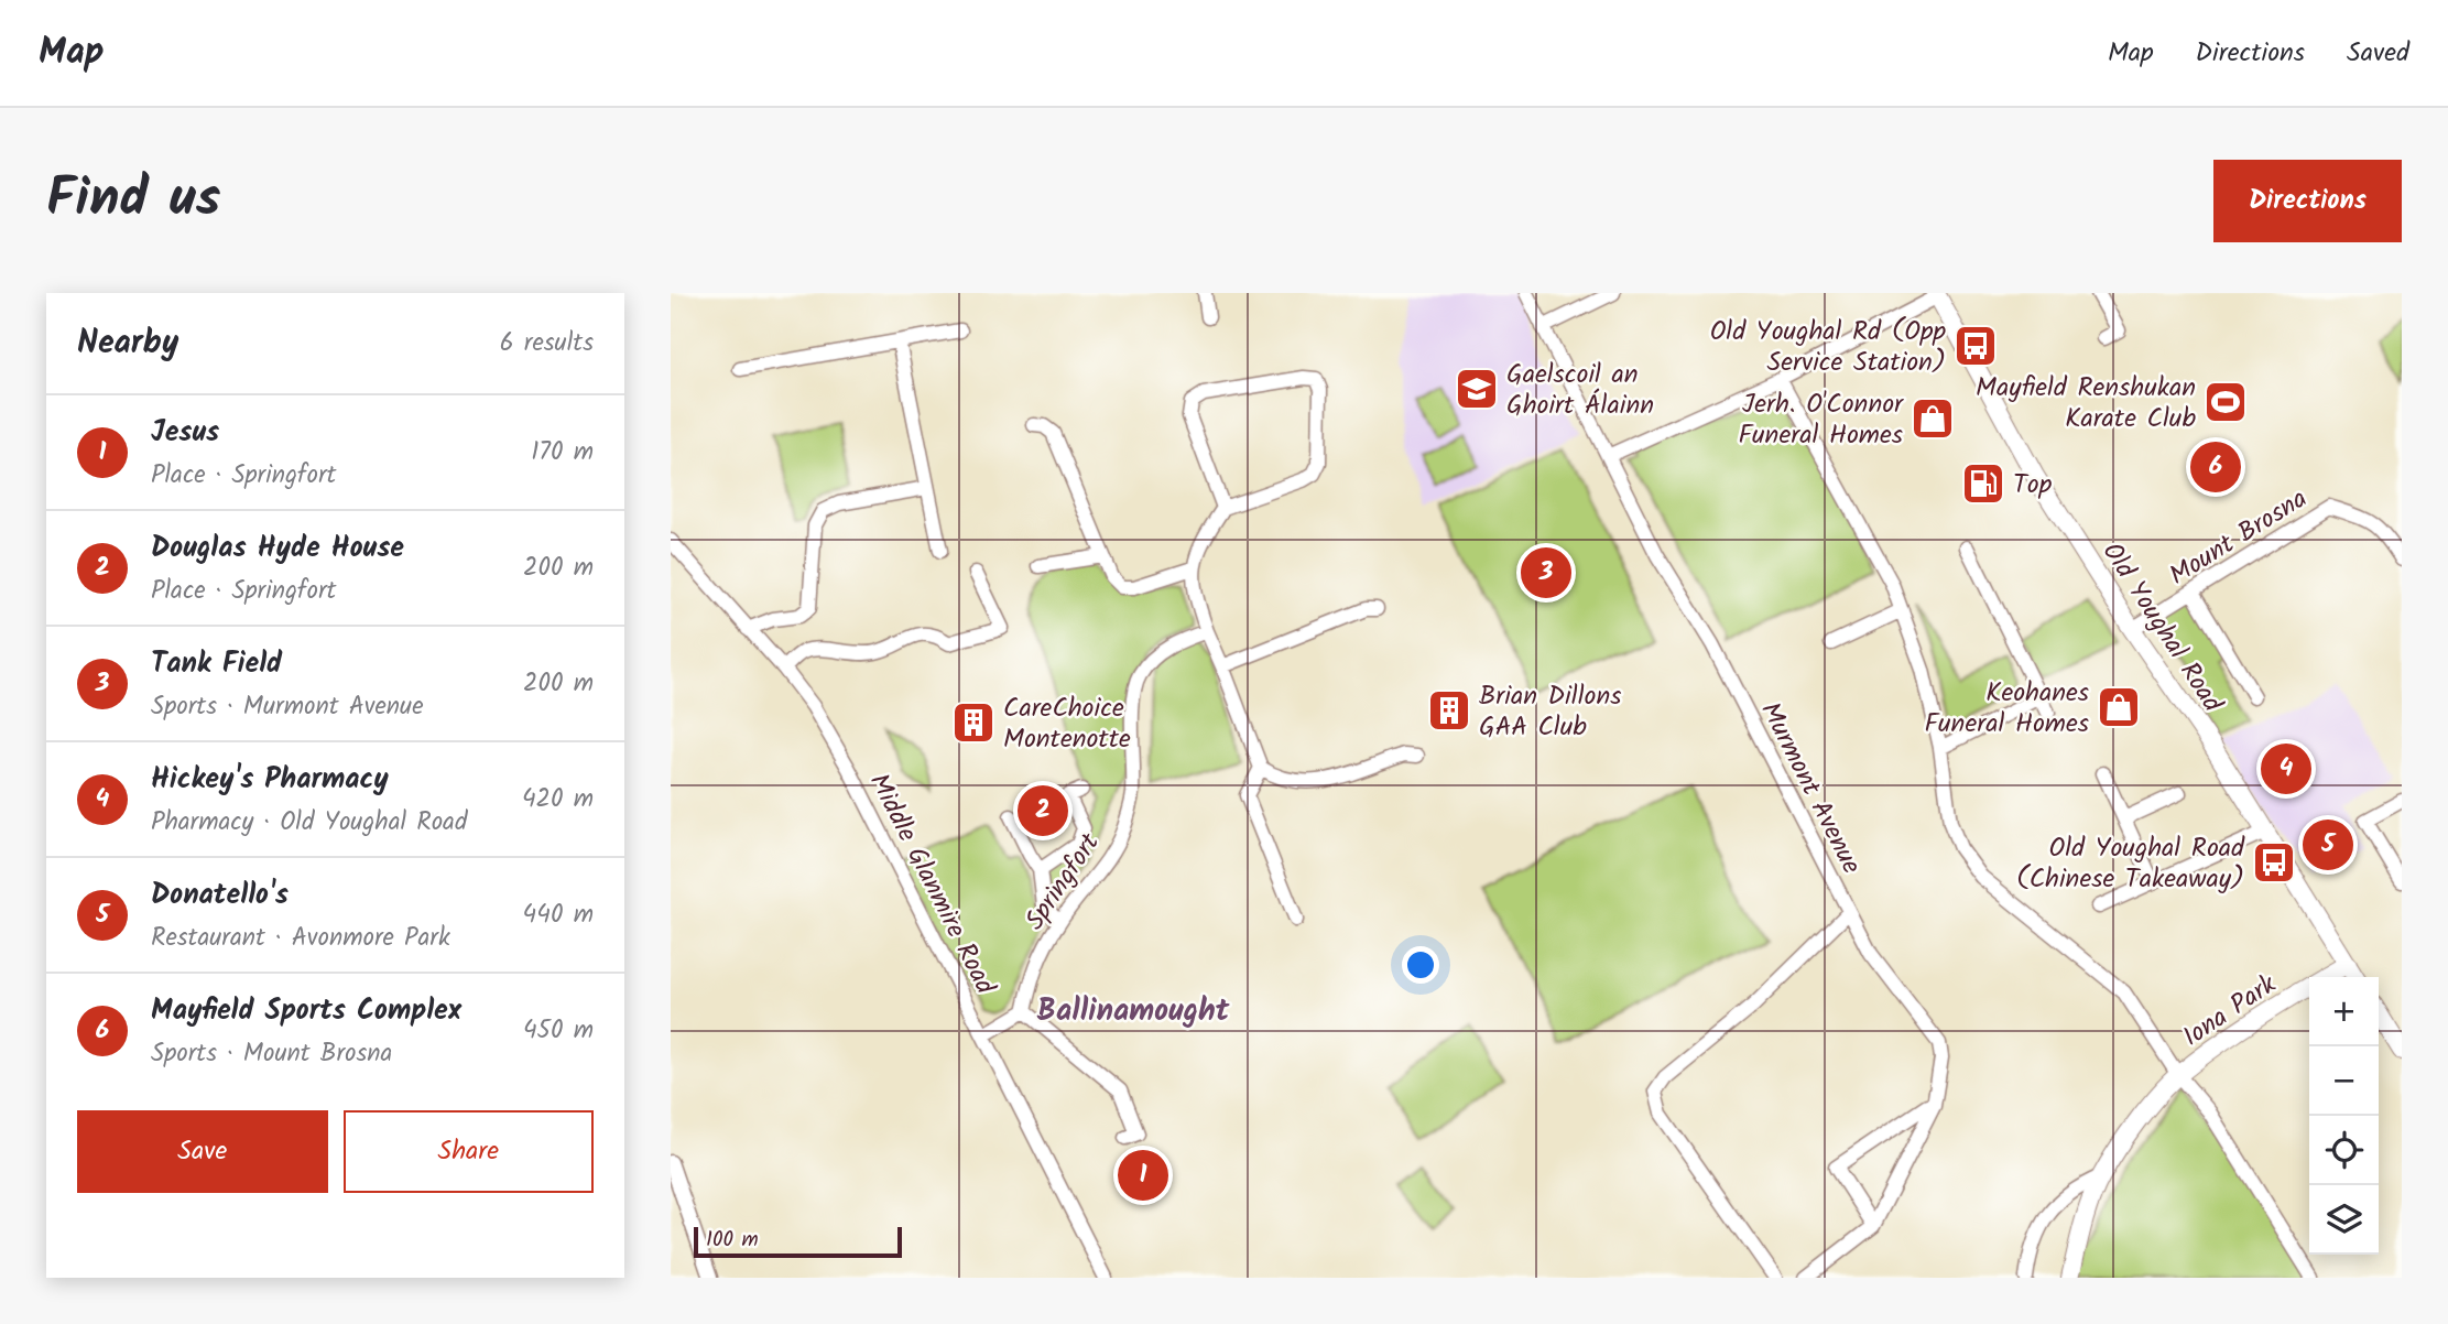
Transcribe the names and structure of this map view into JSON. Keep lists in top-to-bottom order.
{
  "streets": {
    "street": [
      "Mount Brosna",
      "Old Youghal Road",
      "Murmont Avenue",
      "Springfort",
      "Middle Glanmire Road",
      "Iona Park"
    ]
  },
  "crossings": [
    ["Mount Brosna", "Old Youghal Road"],
    ["Old Youghal Road", "Iona Park"]
  ],
  "districts": ["Ballinamought"],
  "places": {
    "bus stop": ["Old Youghal Rd (Opp Service Station)", "Old Youghal Road (Chinese Takeaway)"],
    "school or university": ["Gaelscoil an Ghoirt Álainn"],
    "sports": ["Mayfield Renshukan Karate Club"],
    "shop": ["Jerh. O'Connor Funeral Homes", "Keohanes Funeral Homes"],
    "fuel station": ["Top"],
    "building": ["Brian Dillons GAA Club", "CareChoice Montenotte"]
  },
  "scale_bar": "100 m",
  "page": {
    "header": "Map",
    "nav": ["Map", "Directions", "Saved"],
    "title": "Find us",
    "buttons": [
      "Directions",
      ["Save", "Share"]
    ],
    "heading": ["Nearby", "6 results"],
    "list": [
      {
        "mark": "1",
        "name": "Jesus",
        "note": "Place · Springfort",
        "value": "170 m"
      },
      {
        "mark": "2",
        "name": "Douglas Hyde House",
        "note": "Place · Springfort",
        "value": "200 m"
      },
      {
        "mark": "3",
        "name": "Tank Field",
        "note": "Sports · Murmont Avenue",
        "value": "200 m"
      },
      {
        "mark": "4",
        "name": "Hickey's Pharmacy",
        "note": "Pharmacy · Old Youghal Road",
        "value": "420 m"
      },
      {
        "mark": "5",
        "name": "Donatello's",
        "note": "Restaurant · Avonmore Park",
        "value": "440 m"
      },
      {
        "mark": "6",
        "name": "Mayfield Sports Complex",
        "note": "Sports · Mount Brosna",
        "value": "450 m"
      }
    ],
    "pins": [
      "6",
      "3",
      "4",
      "2",
      "5",
      "1"
    ],
    "map_buttons": ["+", "−"],
    "scale": "100 m"
  }
}
